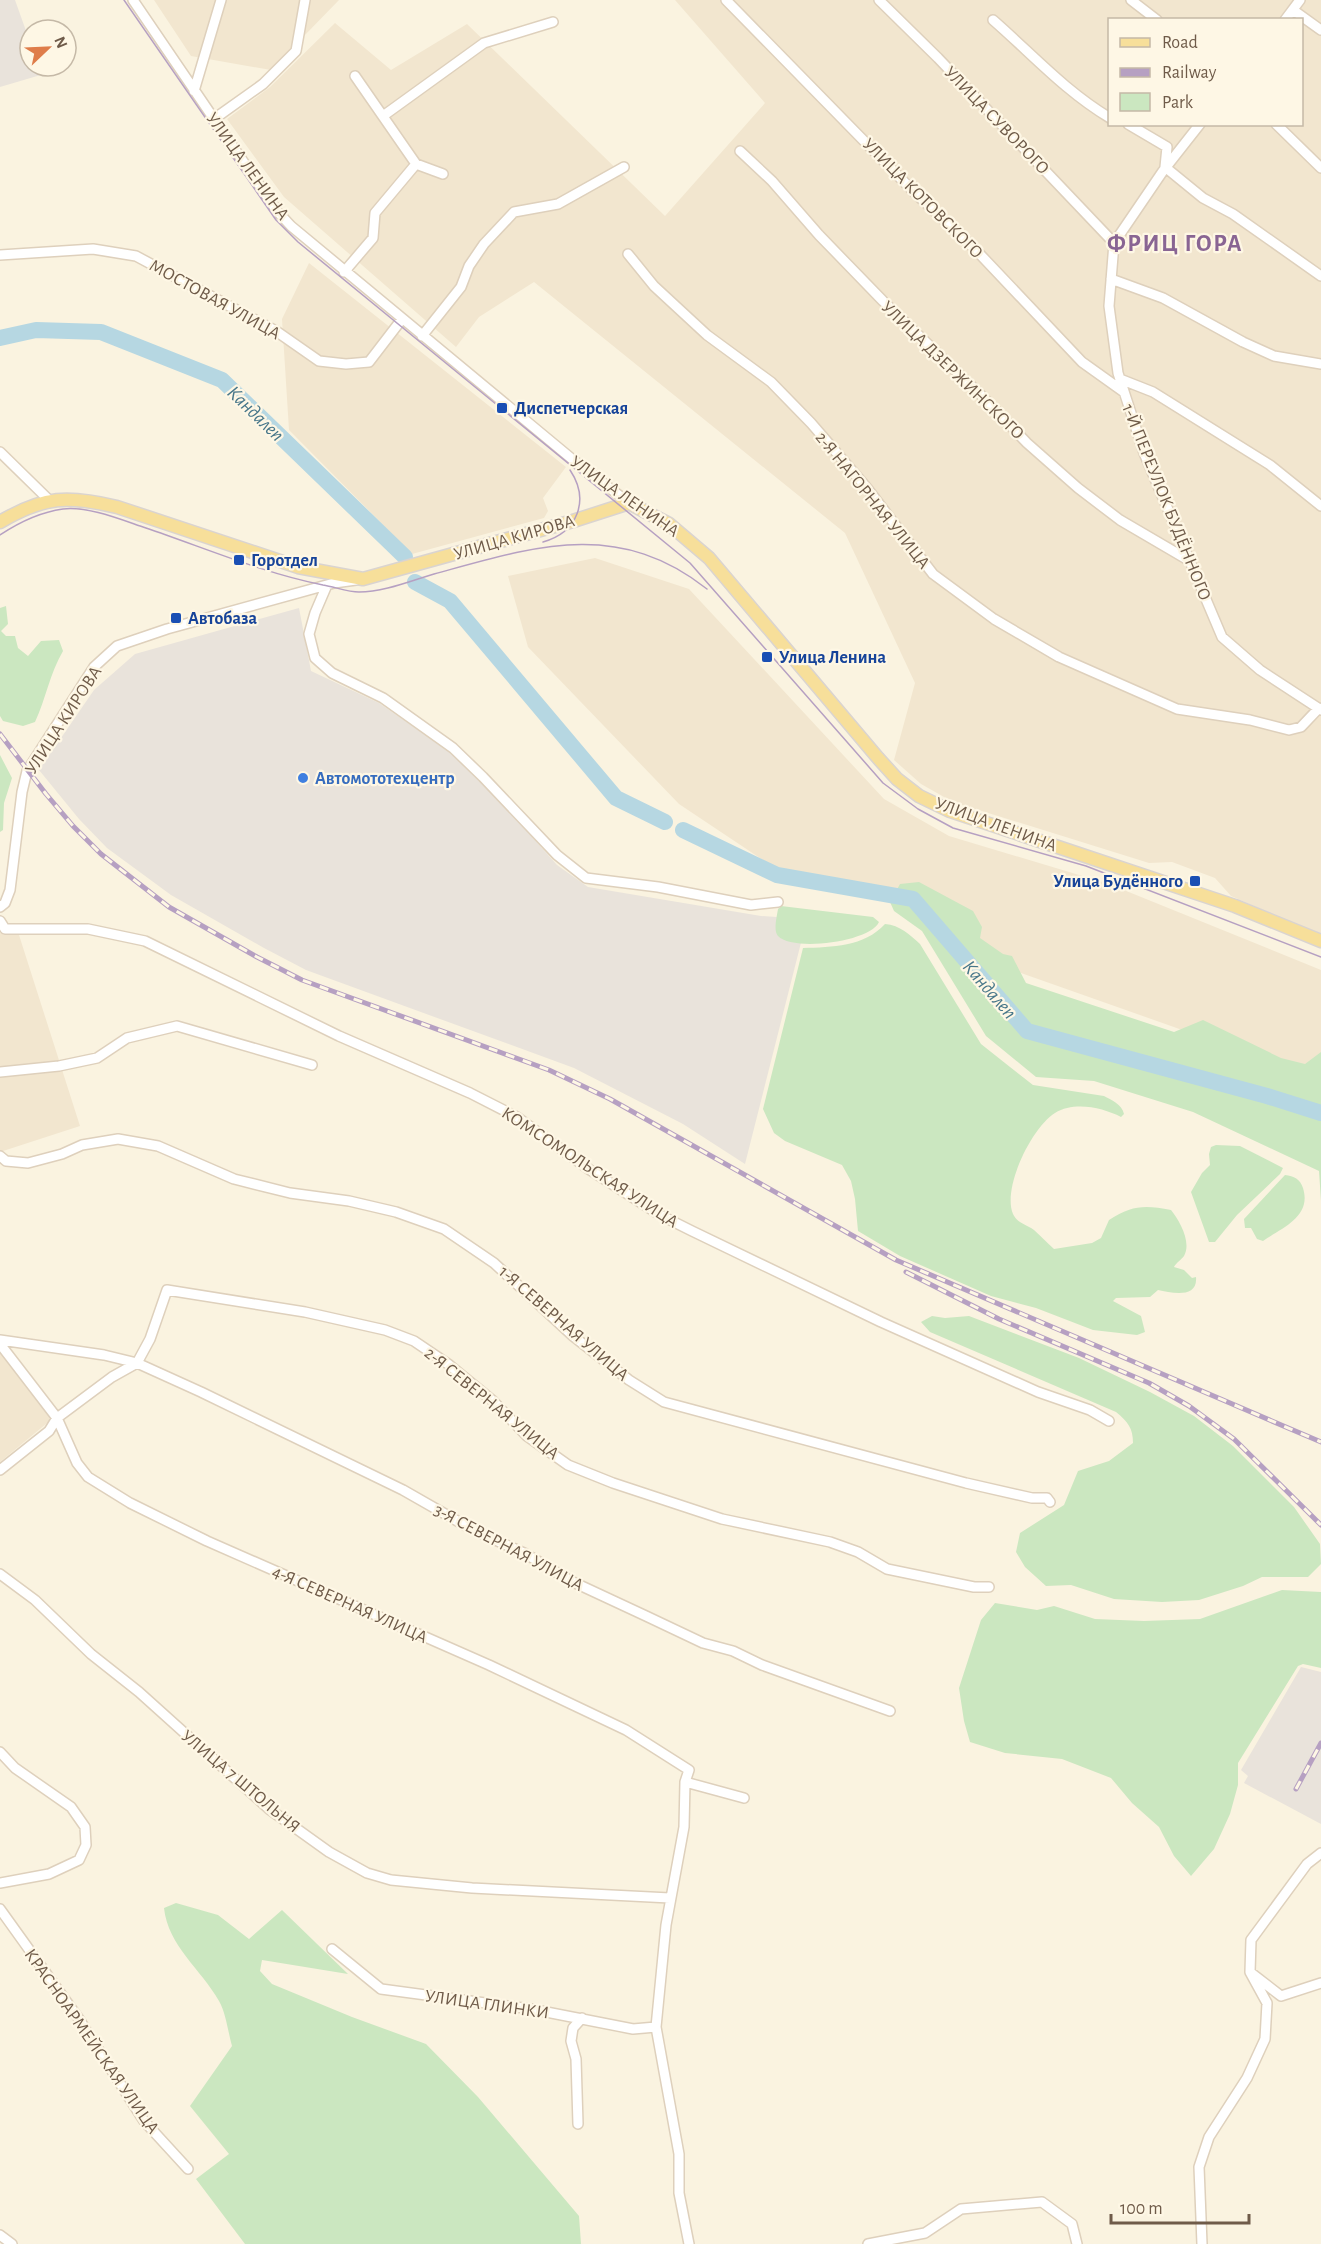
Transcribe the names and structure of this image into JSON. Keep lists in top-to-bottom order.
{
  "streets": {
    "main road": ["УЛИЦА ЛЕНИНА", "УЛИЦА КИРОВА"],
    "street": [
      "УЛИЦА СУВОРОГО",
      "УЛИЦА КОТОВСКОГО",
      "МОСТОВАЯ УЛИЦА",
      "УЛИЦА ДЗЕРЖИНСКОГО",
      "2-Я НАГОРНАЯ УЛИЦА",
      "1-Й ПЕРЕУЛОК БУДЁННОГО",
      "КОМСОМОЛЬСКАЯ УЛИЦА",
      "1-Я СЕВЕРНАЯ УЛИЦА",
      "2-Я СЕВЕРНАЯ УЛИЦА",
      "3-Я СЕВЕРНАЯ УЛИЦА",
      "4-Я СЕВЕРНАЯ УЛИЦА",
      "УЛИЦА 7 ШТОЛЬНЯ",
      "УЛИЦА ГЛИНКИ",
      "КРАСНОАРМЕЙСКАЯ УЛИЦА"
    ]
  },
  "crossings": [
    ["УЛИЦА СУВОРОГО", "1-Й ПЕРЕУЛОК БУДЁННОГО"],
    ["УЛИЦА ЛЕНИНА", "МОСТОВАЯ УЛИЦА"],
    ["УЛИЦА ЛЕНИНА", "УЛИЦА КИРОВА"],
    ["УЛИЦА КОТОВСКОГО", "1-Й ПЕРЕУЛОК БУДЁННОГО"],
    ["УЛИЦА ДЗЕРЖИНСКОГО", "1-Й ПЕРЕУЛОК БУДЁННОГО"],
    ["2-Я НАГОРНАЯ УЛИЦА", "1-Й ПЕРЕУЛОК БУДЁННОГО"],
    ["2-Я СЕВЕРНАЯ УЛИЦА", "3-Я СЕВЕРНАЯ УЛИЦА"],
    ["3-Я СЕВЕРНАЯ УЛИЦА", "4-Я СЕВЕРНАЯ УЛИЦА"]
  ],
  "districts": ["ФРИЦ ГОРА"],
  "water": ["Кандалеп"],
  "places": {
    "transit": [
      "Диспетчерская",
      "Горотдел",
      "Автобаза",
      "Улица Ленина",
      "Улица Будённого"
    ],
    "other": ["Автомототехцентр"]
  },
  "legend": ["Road", "Railway", "Park"],
  "scale_bar": "100 m",
  "north": "top right"
}
